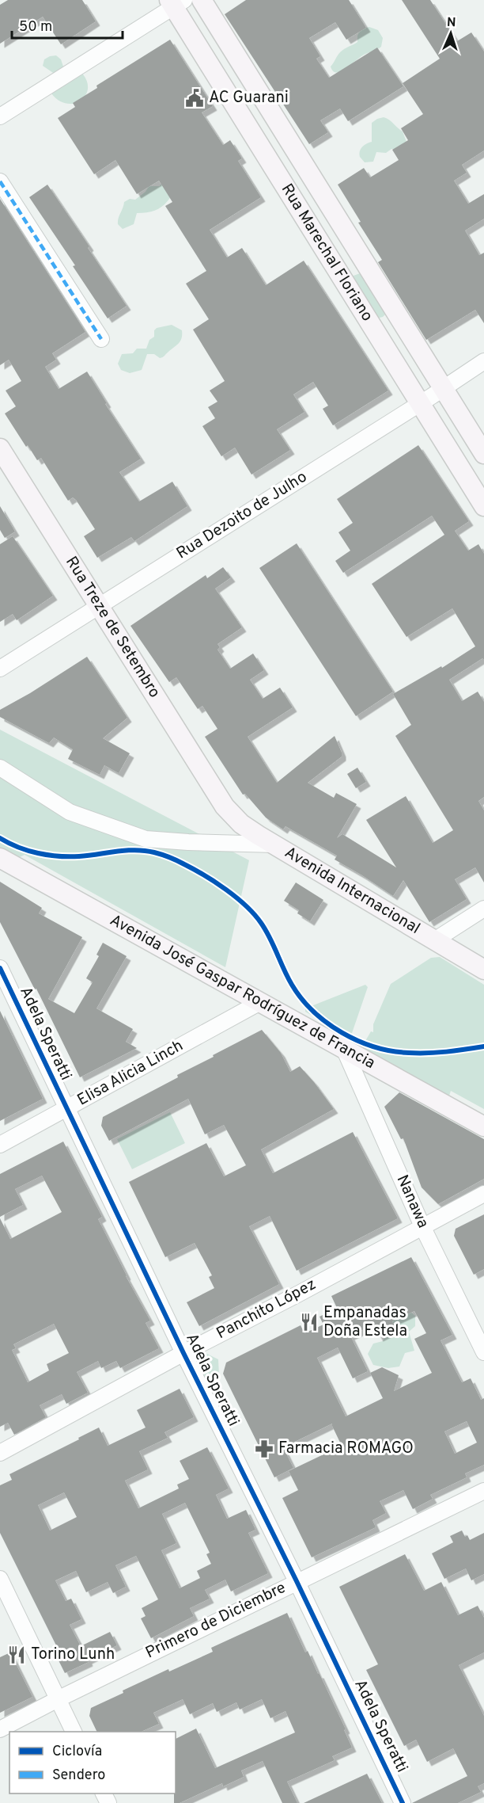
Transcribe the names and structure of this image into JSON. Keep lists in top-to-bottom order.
{
  "streets": {
    "main road": [
      "Rua Marechal Floriano",
      "Rua Treze de Setembro",
      "Avenida Internacional",
      "Avenida José Gaspar Rodríguez de Francia"
    ],
    "street": [
      "Rua Dezoito de Julho",
      "Adela Speratti",
      "Elisa Alicia Linch",
      "Nanawa",
      "Panchito López",
      "Primero de Diciembre"
    ]
  },
  "crossings": [
    ["Rua Marechal Floriano", "Rua Dezoito de Julho"],
    ["Rua Dezoito de Julho", "Rua Treze de Setembro"],
    ["Rua Treze de Setembro", "Avenida Internacional"],
    ["Avenida José Gaspar Rodríguez de Francia", "Elisa Alicia Linch"],
    ["Avenida José Gaspar Rodríguez de Francia", "Nanawa"],
    ["Adela Speratti", "Elisa Alicia Linch"],
    ["Adela Speratti", "Panchito López"],
    ["Adela Speratti", "Primero de Diciembre"],
    ["Nanawa", "Panchito López"]
  ],
  "places": {
    "public building": ["AC Guarani"],
    "restaurant": ["Empanadas Doña Estela", "Torino Lunh"],
    "pharmacy": ["Farmacia ROMAGO"]
  },
  "legend": ["Ciclovía", "Sendero"],
  "scale_bar": "50 m",
  "north": "top"
}
